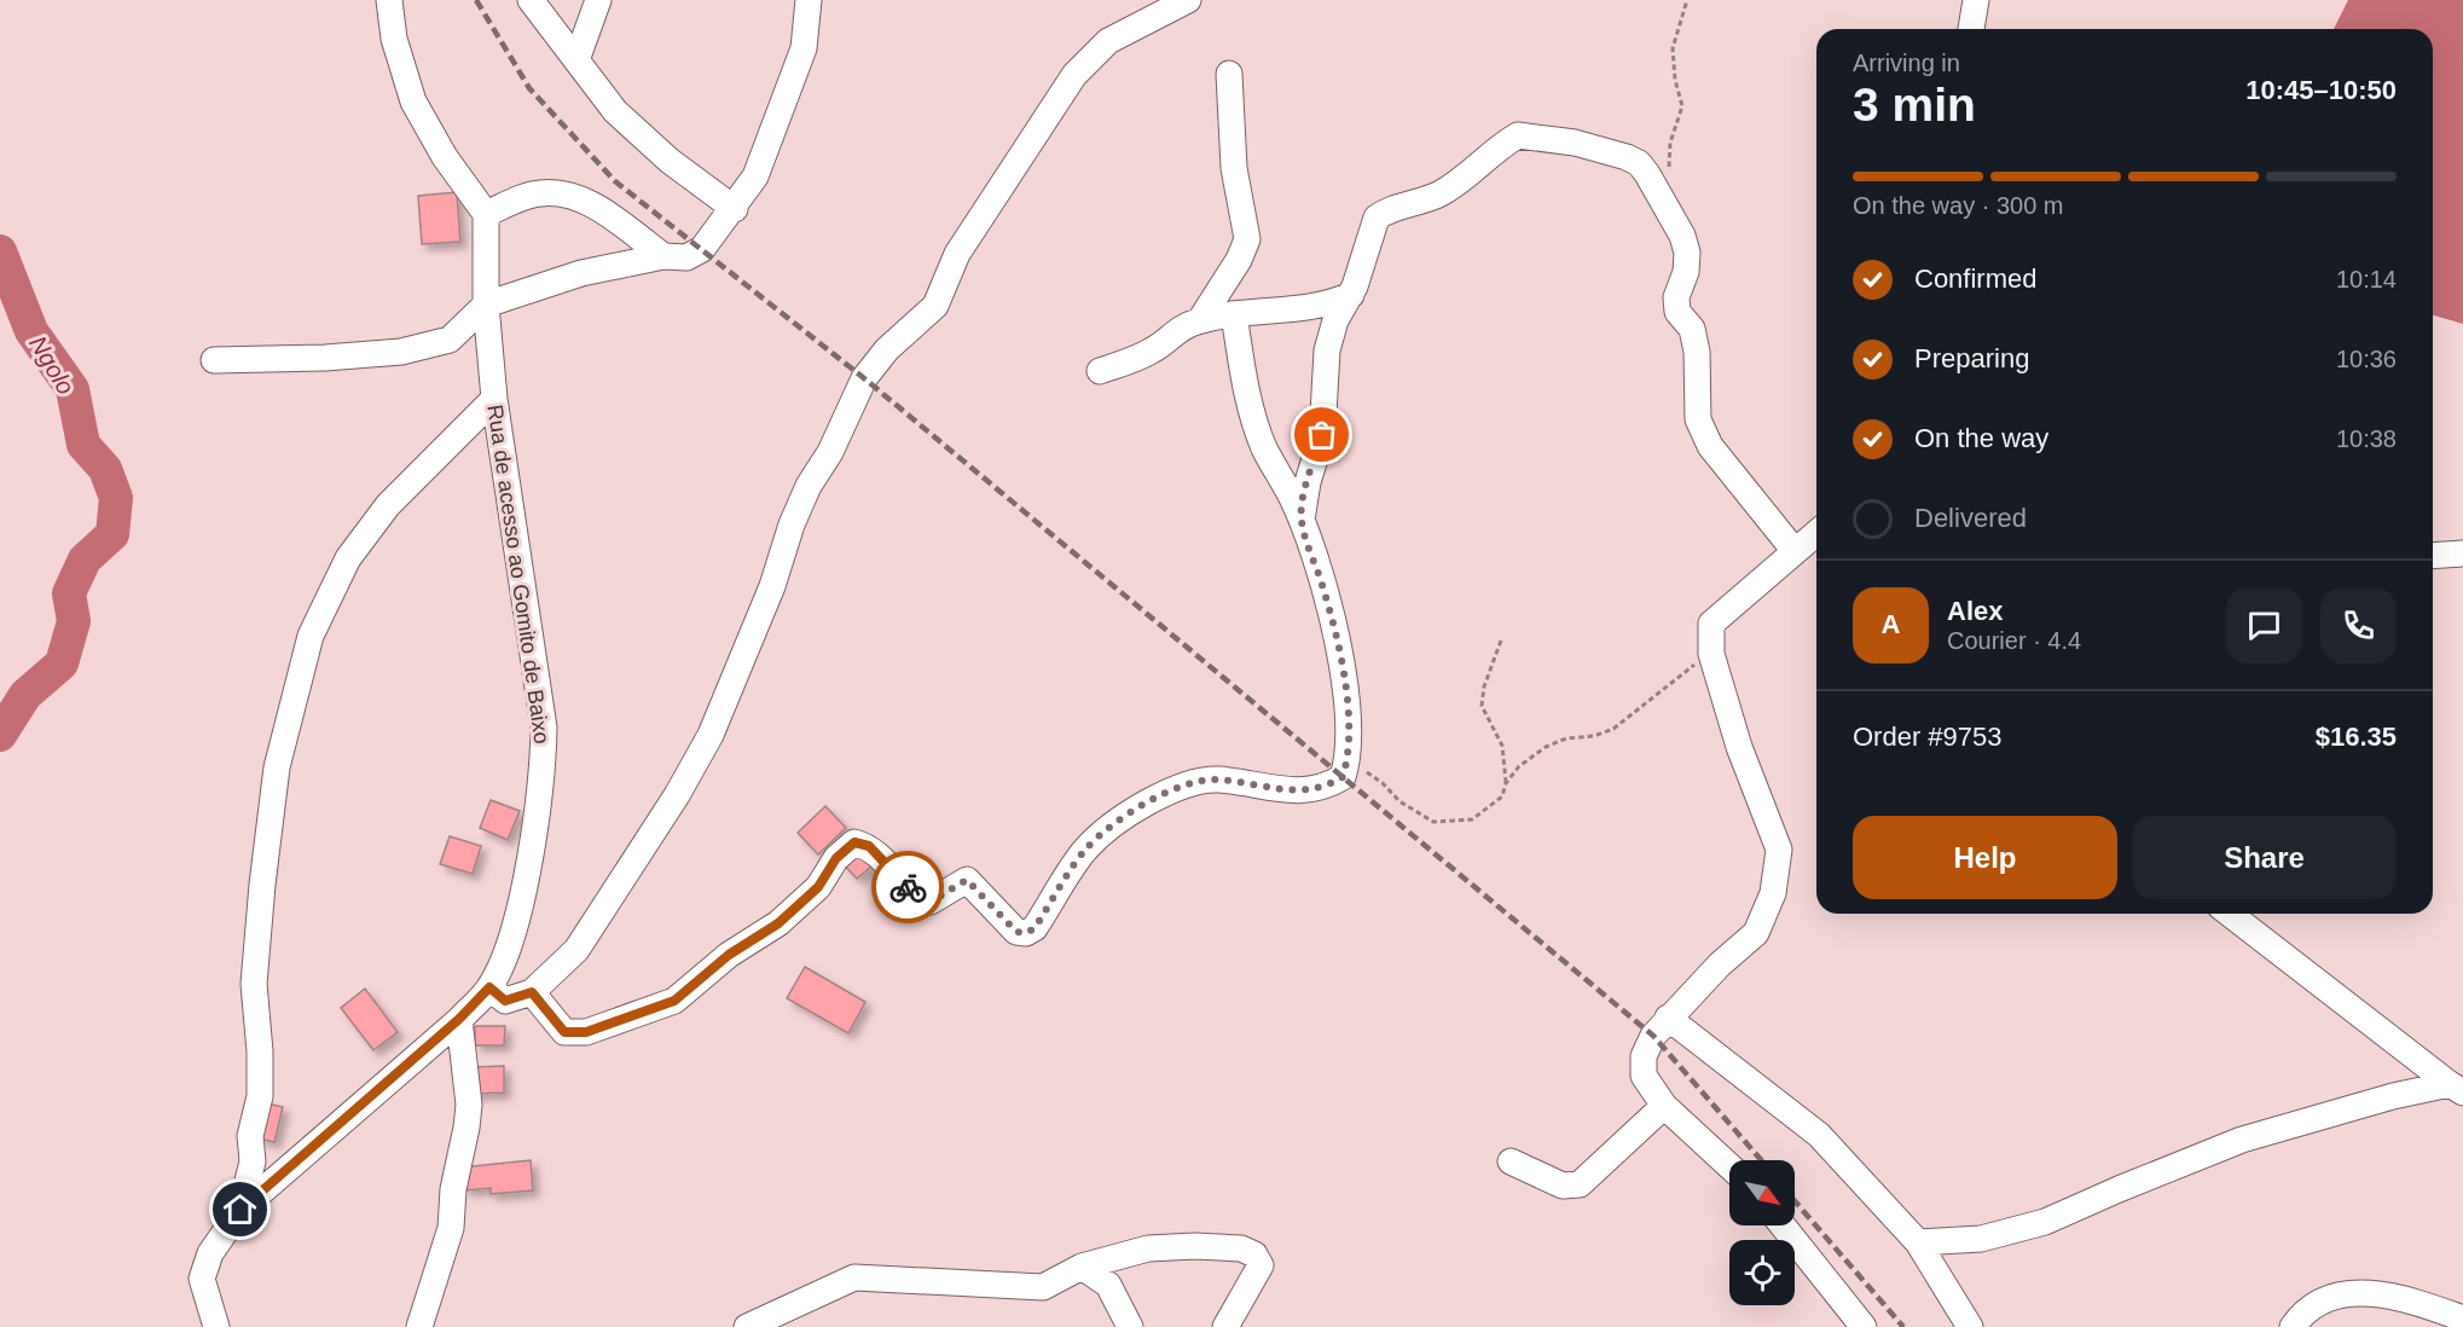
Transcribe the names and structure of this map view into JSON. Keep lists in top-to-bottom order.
{
  "streets": {
    "street": ["Rua de acesso ao Gomito de Baixo"]
  },
  "water": ["Ngolo"],
  "north": "bottom right",
  "page": {
    "heading": ["3 min", "Arriving in", "10:45–10:50"],
    "panel": [
      "Alex",
      "Courier · 4.4",
      "Order #9753",
      "$16.35"
    ],
    "bar": "On the way · 300 m",
    "list": [
      ["Confirmed", "10:14"],
      ["Preparing", "10:36"],
      ["On the way", "10:38"],
      "Delivered"
    ],
    "round": "A",
    "buttons": ["Help", "Share"]
  }
}
